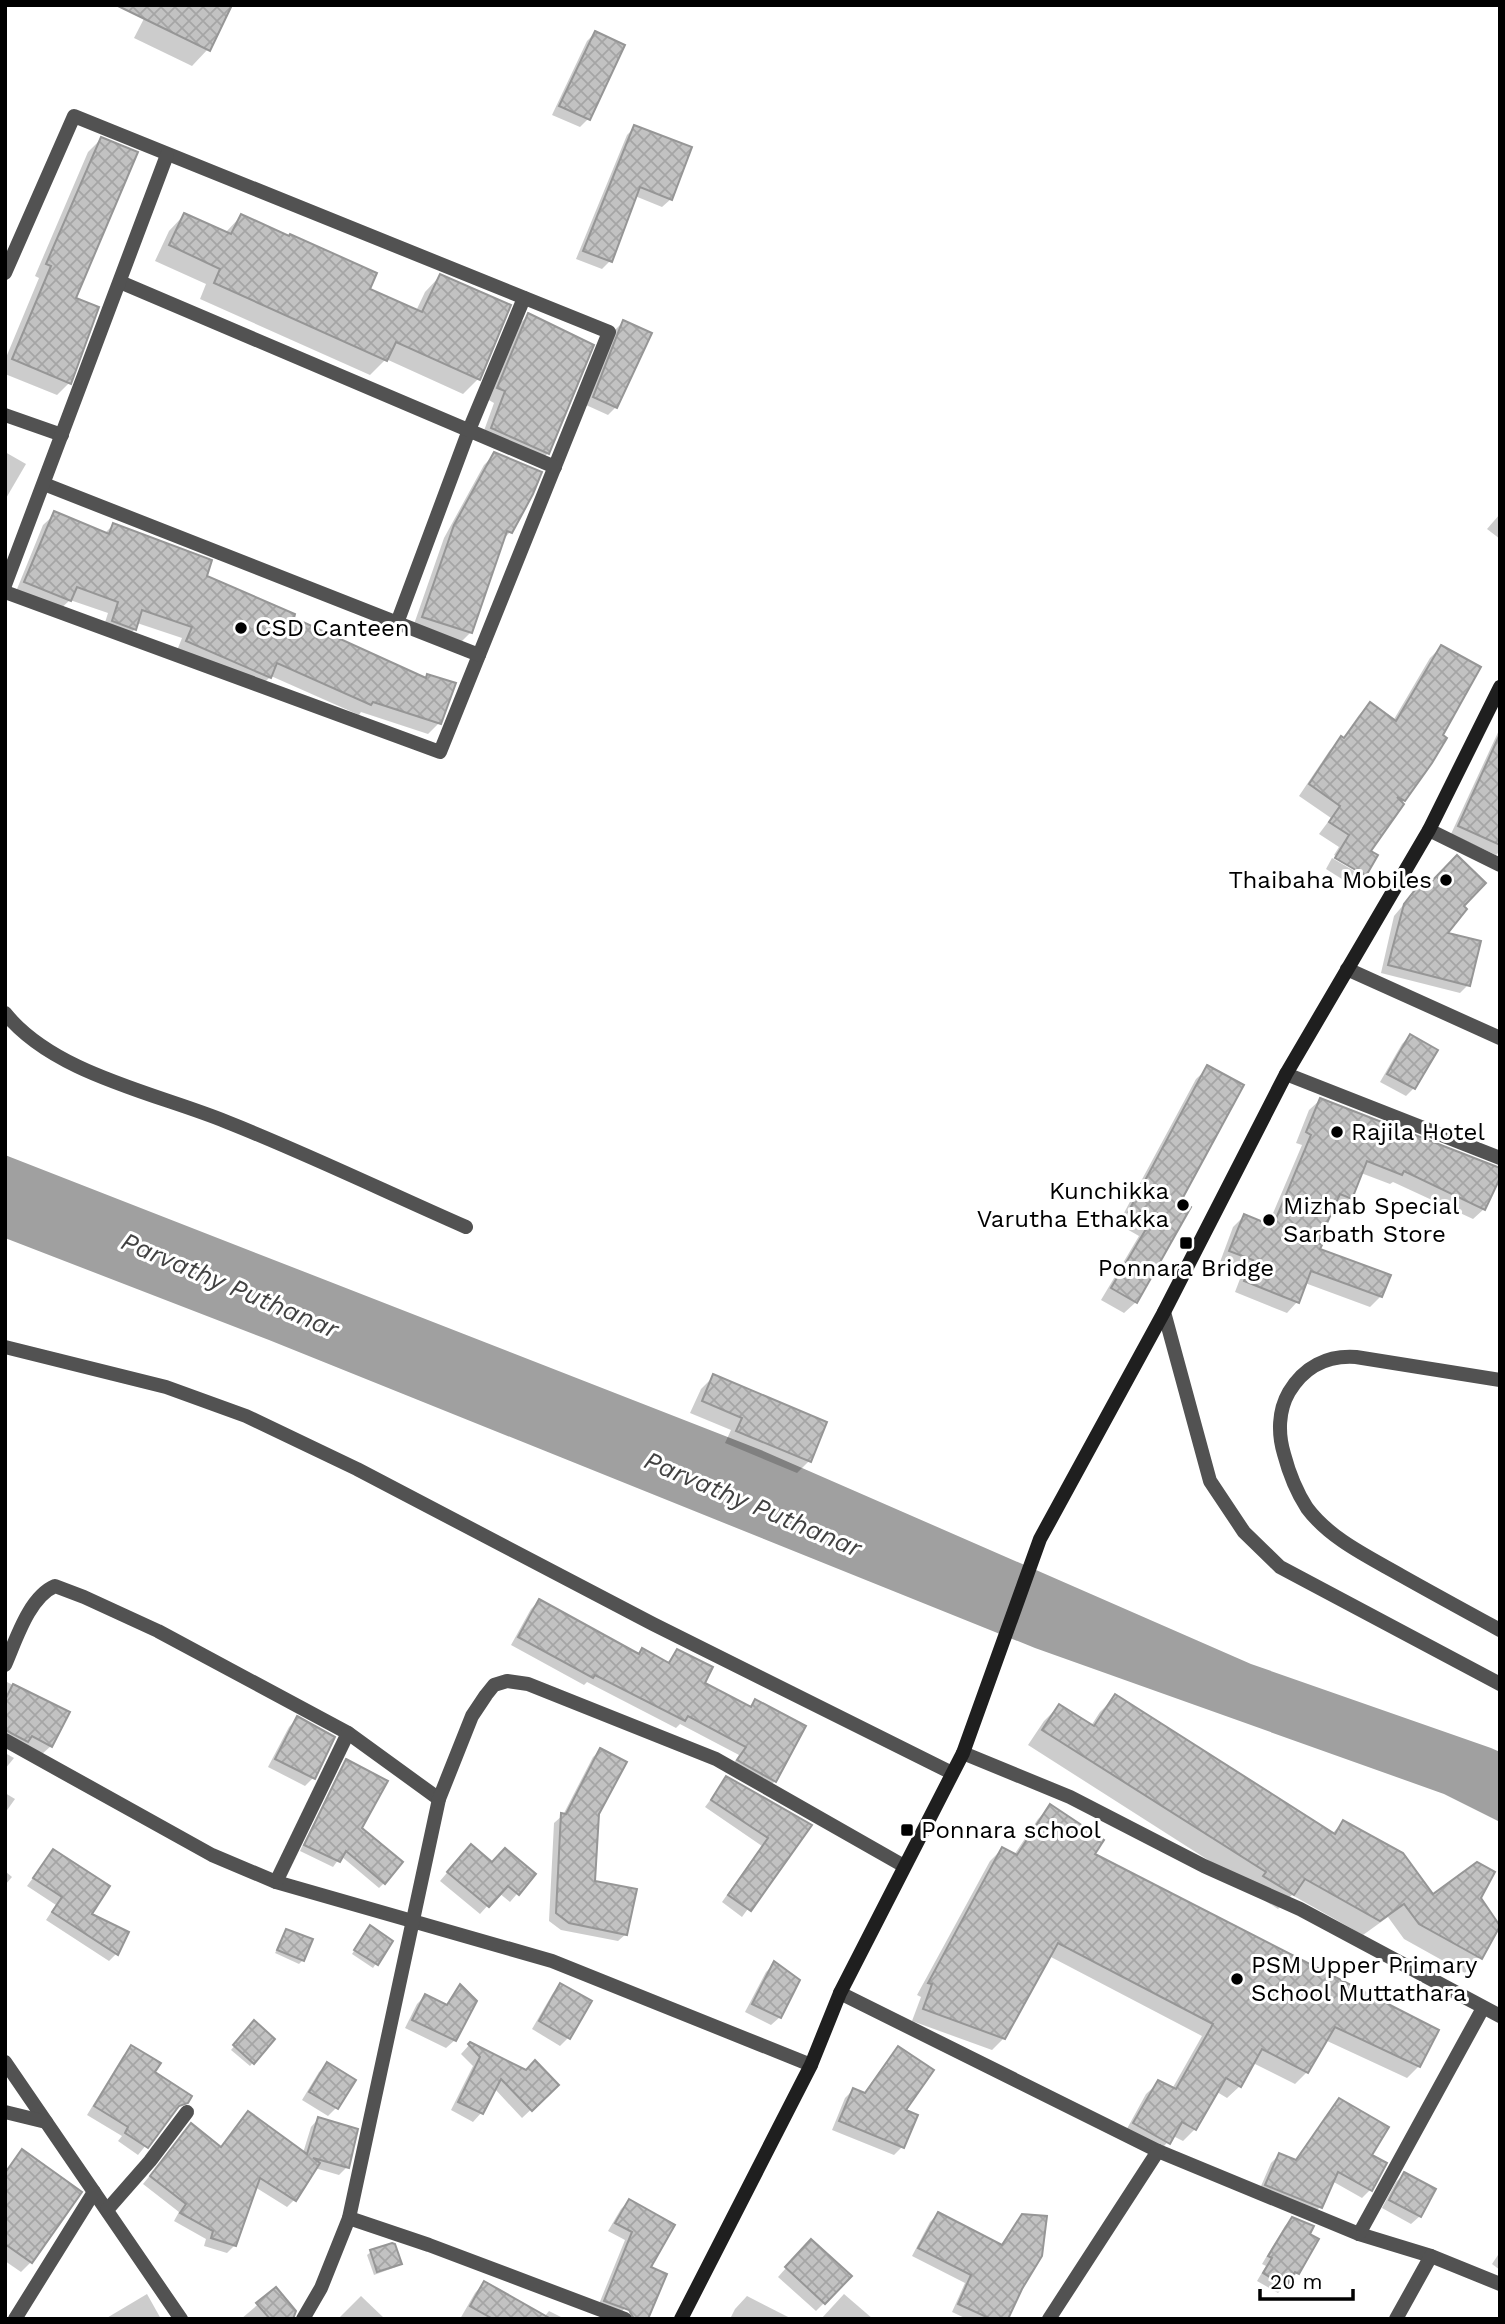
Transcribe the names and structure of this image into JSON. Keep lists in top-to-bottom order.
{
  "water": ["Parvathy Puthanar"],
  "places": {
    "other": [
      "CSD Canteen",
      "Thaibaha Mobiles",
      "Rajila Hotel",
      "Kunchikka Varutha Ethakka",
      "Mizhab Special Sarbath Store",
      "PSM Upper Primary School Muttathara"
    ],
    "transit": ["Ponnara Bridge", "Ponnara school"]
  },
  "scale_bar": "20 m"
}
